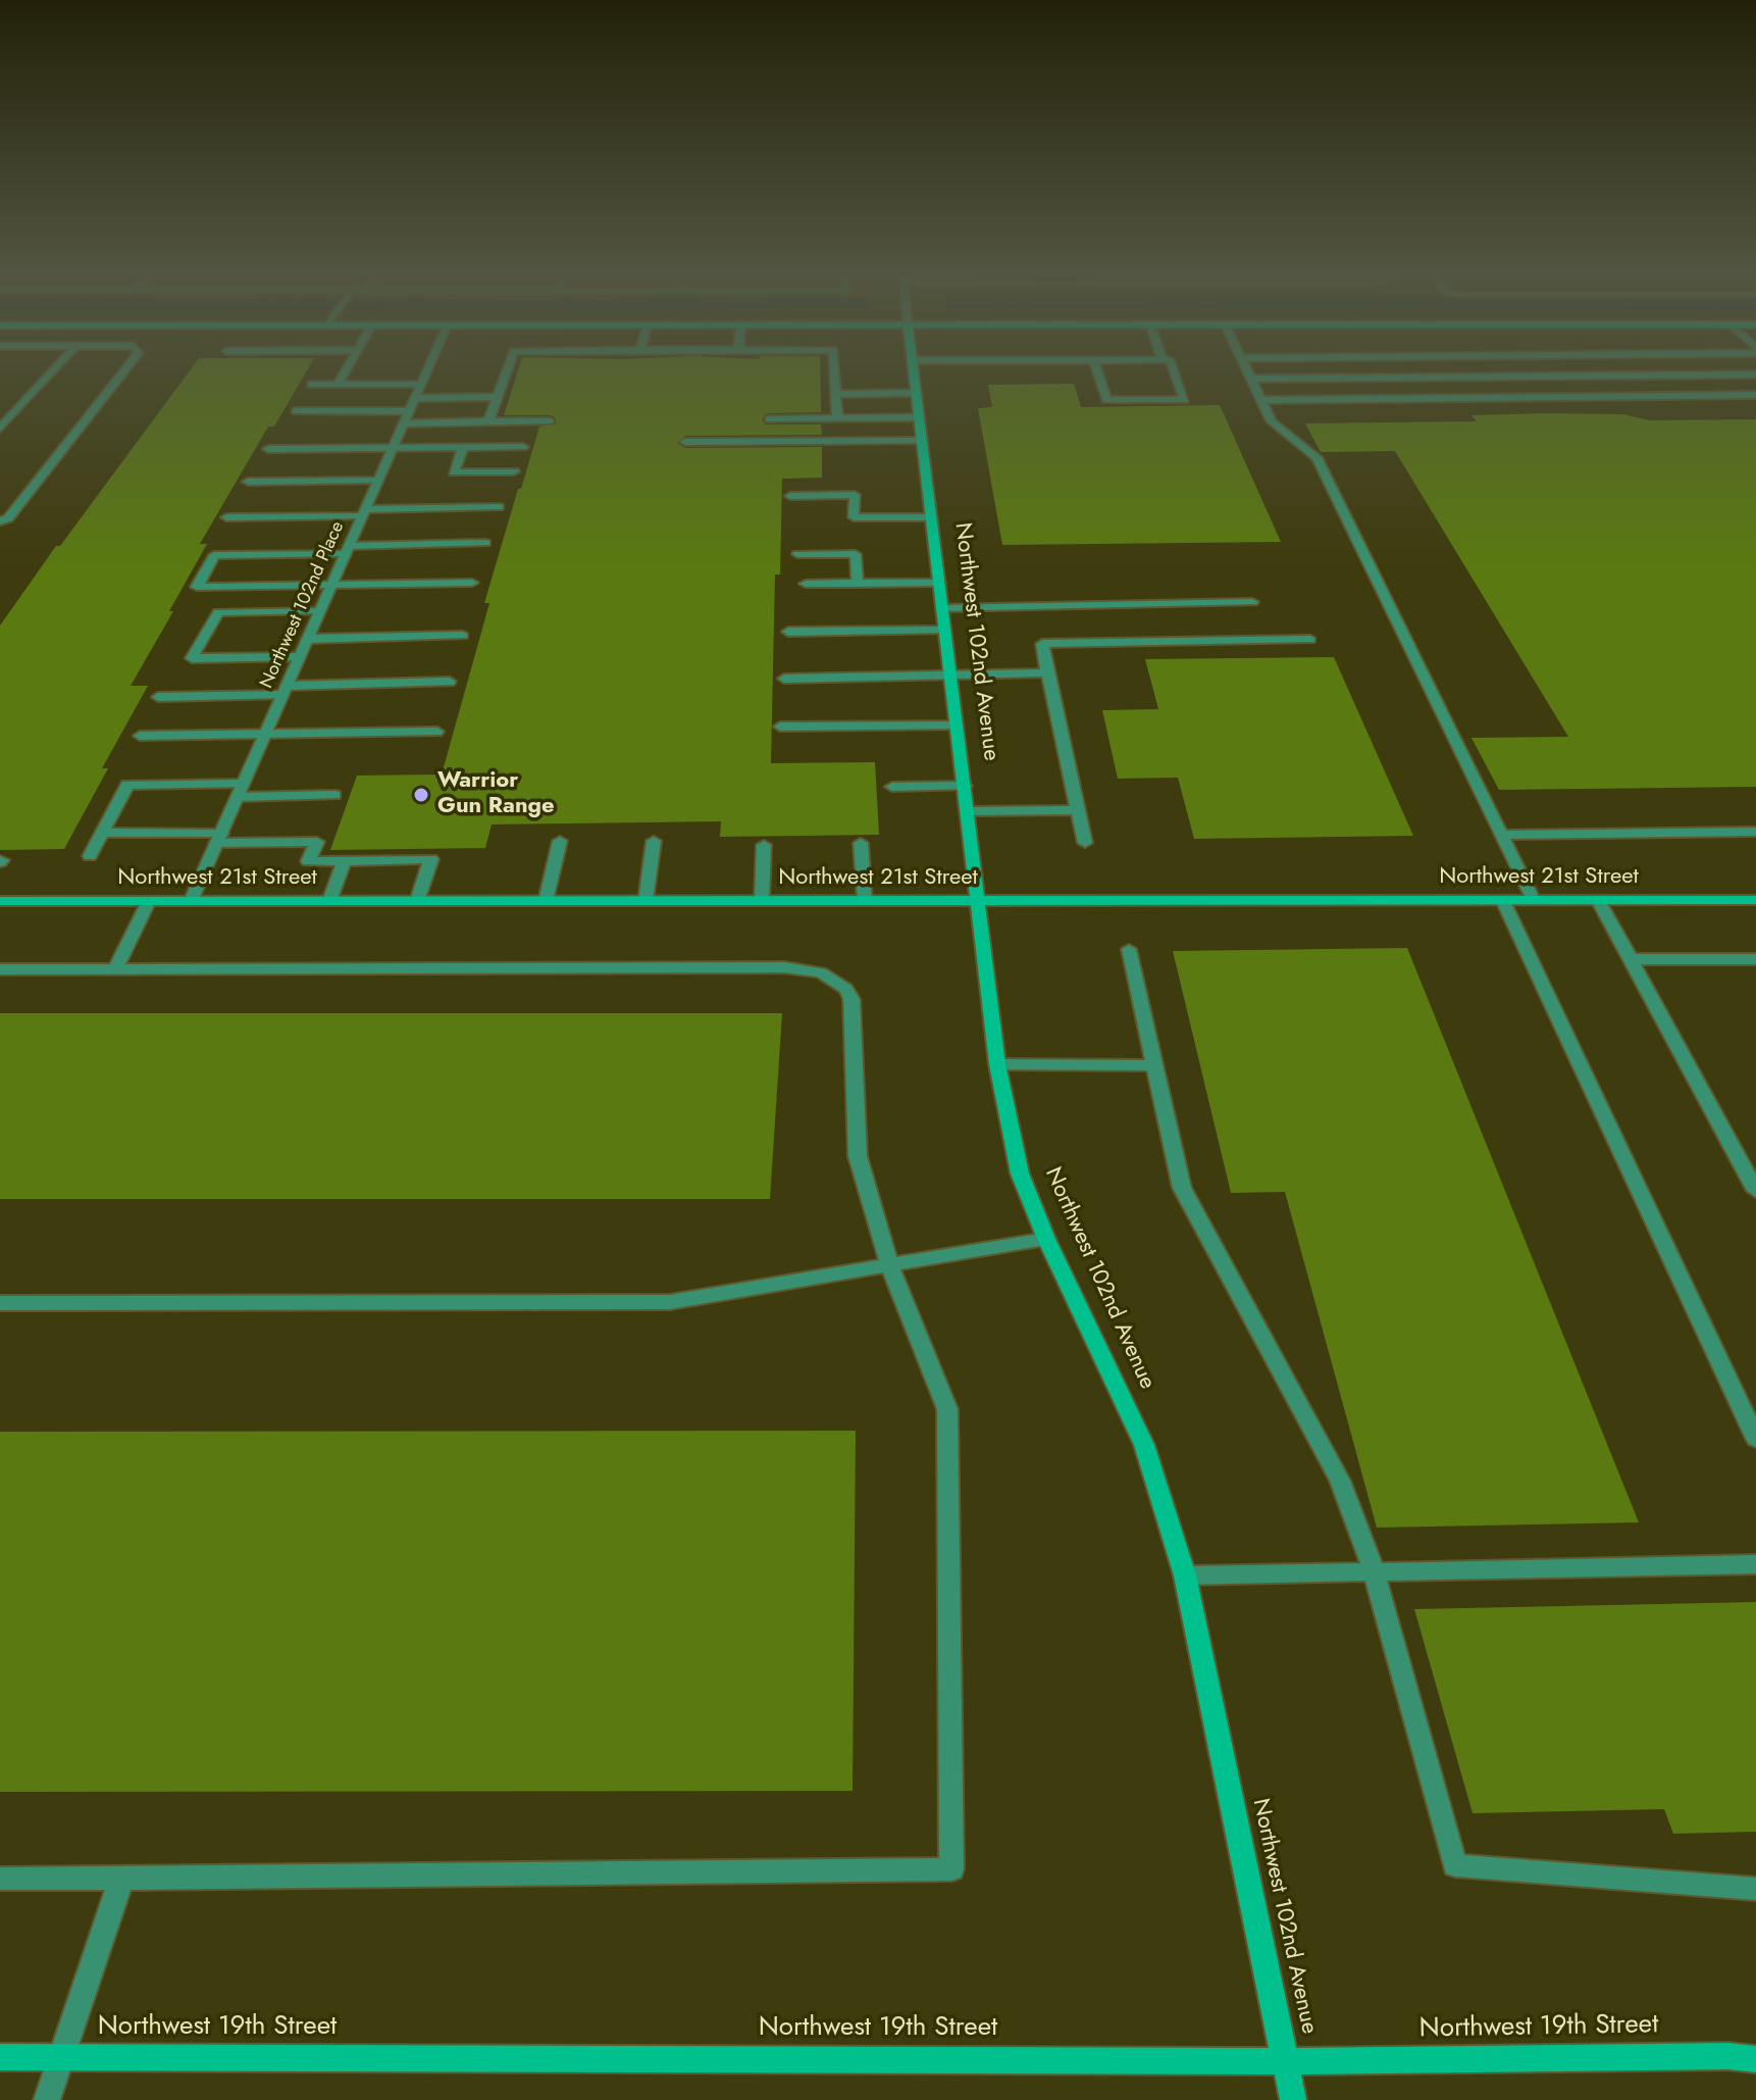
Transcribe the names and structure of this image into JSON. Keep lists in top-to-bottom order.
{
  "streets": {
    "street": [
      "Northwest 102nd Place",
      "Northwest 102nd Avenue",
      "Northwest 21st Street",
      "Northwest 19th Street"
    ]
  },
  "crossings": [
    ["Northwest 102nd Place", "Northwest 21st Street"],
    ["Northwest 102nd Avenue", "Northwest 21st Street"],
    ["Northwest 102nd Avenue", "Northwest 19th Street"]
  ],
  "places": ["Warrior Gun Range"]
}
